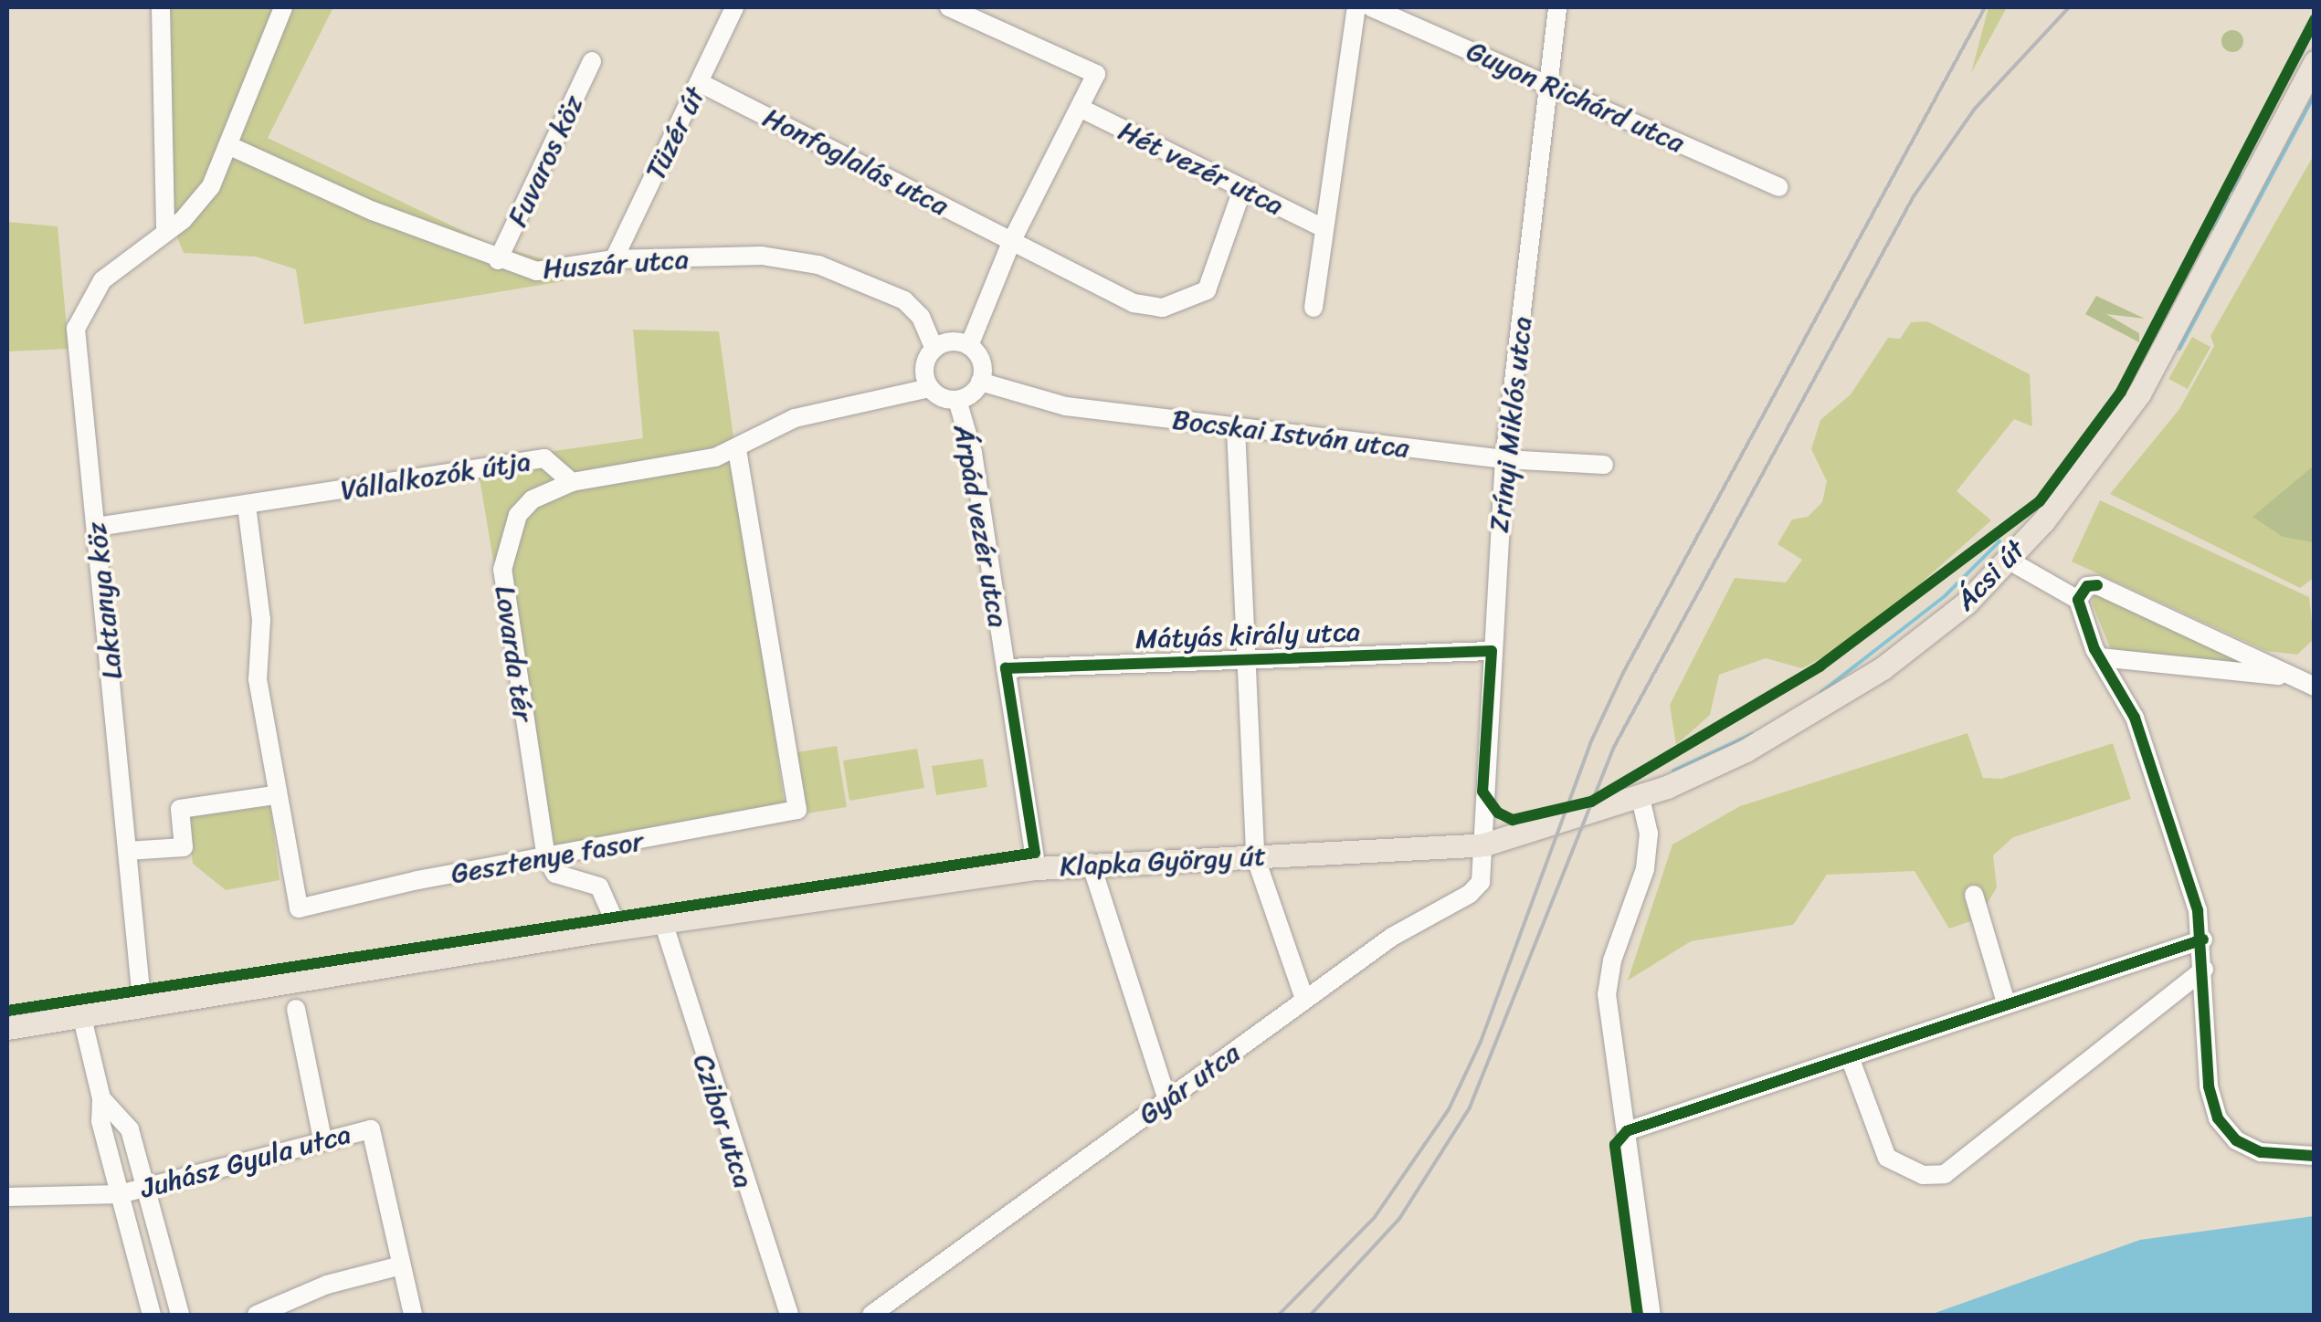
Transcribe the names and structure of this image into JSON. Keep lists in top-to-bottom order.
{
  "streets": {
    "main road": ["Ácsi út", "Klapka György út"],
    "street": [
      "Guyon Richárd utca",
      "Tüzér út",
      "Fuvaros köz",
      "Honfoglalás utca",
      "Hét vezér utca",
      "Huszár utca",
      "Zrínyi Miklós utca",
      "Bocskai István utca",
      "Vállalkozók útja",
      "Árpád vezér utca",
      "Laktanya köz",
      "Mátyás király utca",
      "Lovarda tér",
      "Gesztenye fasor",
      "Gyár utca",
      "Czibor utca",
      "Juhász Gyula utca"
    ]
  },
  "crossings": [
    ["Guyon Richárd utca", "Zrínyi Miklós utca"],
    ["Tüzér út", "Honfoglalás utca"],
    ["Tüzér út", "Huszár utca"],
    ["Fuvaros köz", "Huszár utca"],
    ["Honfoglalás utca", "Hét vezér utca"],
    ["Huszár utca", "Bocskai István utca"],
    ["Huszár utca", "Vállalkozók útja"],
    ["Huszár utca", "Árpád vezér utca"],
    ["Huszár utca", "Laktanya köz"],
    ["Zrínyi Miklós utca", "Bocskai István utca"],
    ["Zrínyi Miklós utca", "Mátyás király utca"],
    ["Zrínyi Miklós utca", "Klapka György út"],
    ["Zrínyi Miklós utca", "Gyár utca"],
    ["Bocskai István utca", "Vállalkozók útja"],
    ["Bocskai István utca", "Árpád vezér utca"],
    ["Vállalkozók útja", "Árpád vezér utca"],
    ["Vállalkozók útja", "Laktanya köz"],
    ["Vállalkozók útja", "Lovarda tér"],
    ["Vállalkozók útja", "Gesztenye fasor"],
    ["Árpád vezér utca", "Mátyás király utca"],
    ["Árpád vezér utca", "Klapka György út"],
    ["Ácsi út", "Klapka György út"],
    ["Laktanya köz", "Klapka György út"],
    ["Lovarda tér", "Gesztenye fasor"],
    ["Klapka György út", "Gyár utca"],
    ["Klapka György út", "Czibor utca"]
  ]
}
